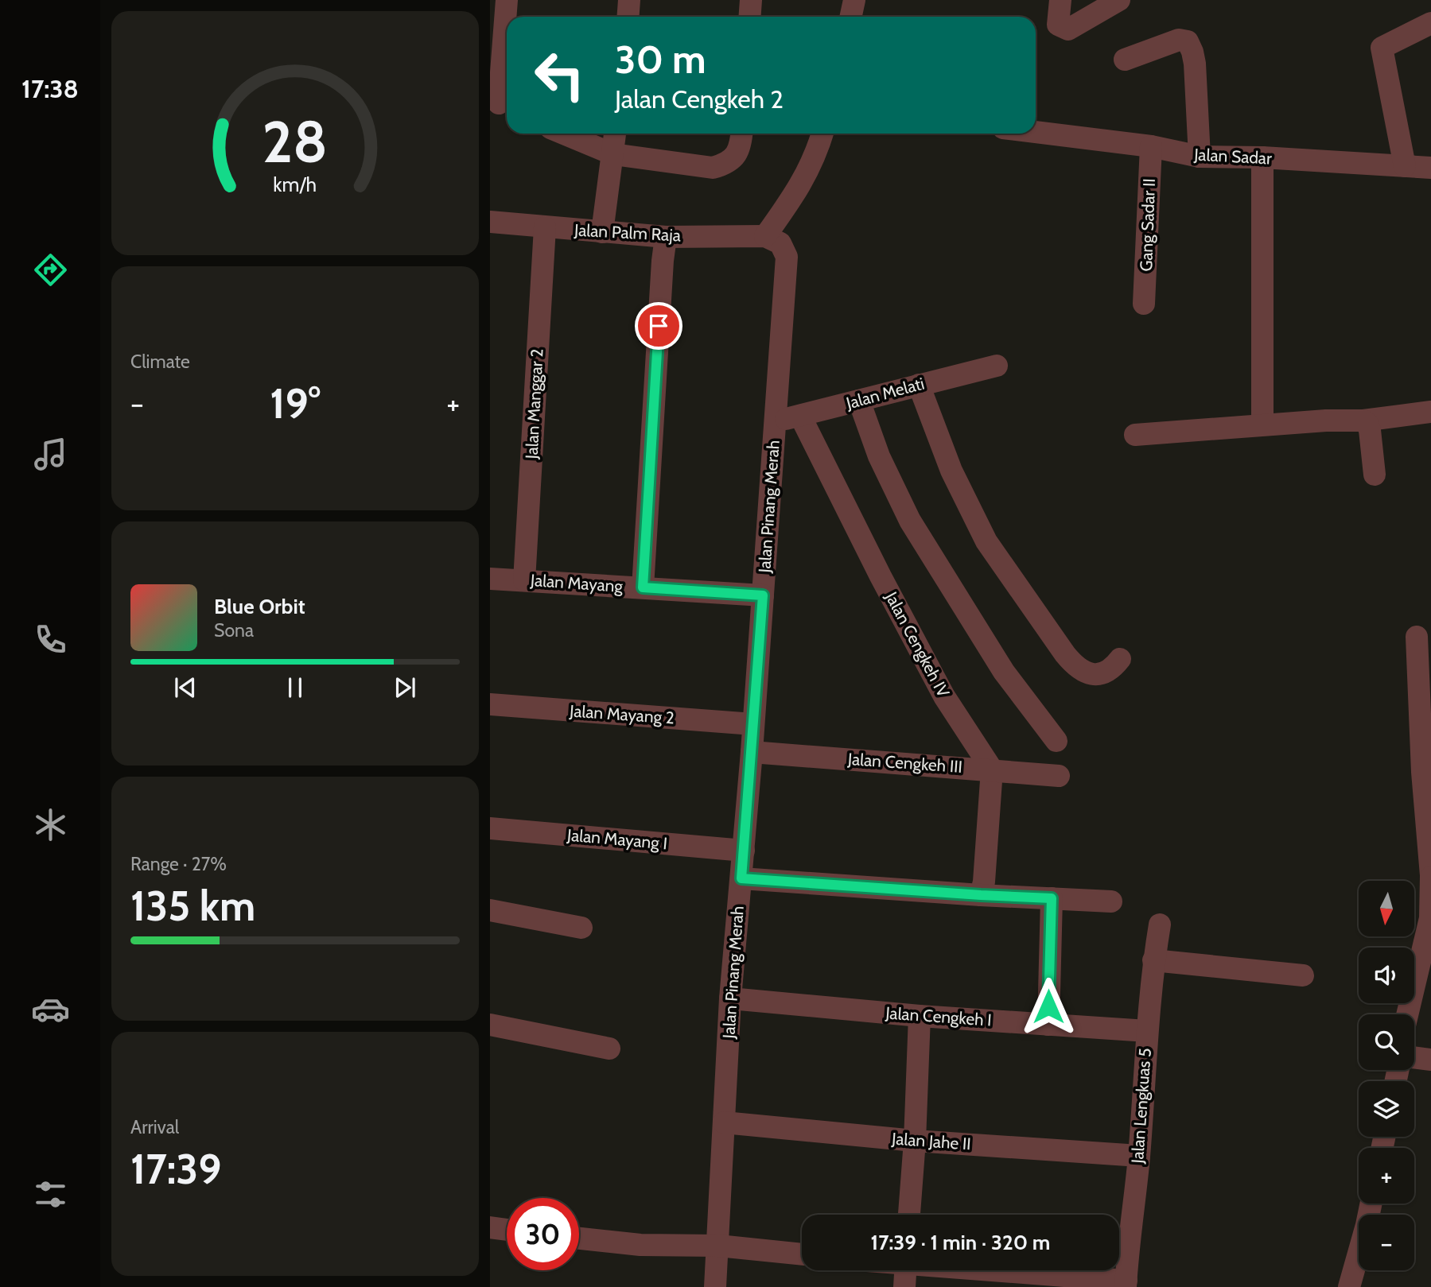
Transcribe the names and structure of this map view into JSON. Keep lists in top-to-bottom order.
{
  "streets": {
    "street": [
      "Jalan Sadar",
      "Gang Sadar II",
      "Jalan Palm Raja",
      "Jalan Melati",
      "Jalan Manggar 2",
      "Jalan Pinang Merah",
      "Jalan Mayang",
      "Jalan Cengkeh IV",
      "Jalan Mayang 2",
      "Jalan Cengkeh III",
      "Jalan Mayang I",
      "Jalan Cengkeh I",
      "Jalan Lengkuas 5",
      "Jalan Jahe II"
    ]
  },
  "crossings": [
    ["Jalan Sadar", "Gang Sadar II"],
    ["Jalan Palm Raja", "Jalan Manggar 2"],
    ["Jalan Palm Raja", "Jalan Pinang Merah"],
    ["Jalan Melati", "Jalan Pinang Merah"],
    ["Jalan Melati", "Jalan Cengkeh IV"],
    ["Jalan Manggar 2", "Jalan Mayang"],
    ["Jalan Pinang Merah", "Jalan Mayang"],
    ["Jalan Pinang Merah", "Jalan Mayang 2"],
    ["Jalan Pinang Merah", "Jalan Cengkeh III"],
    ["Jalan Pinang Merah", "Jalan Mayang I"],
    ["Jalan Pinang Merah", "Jalan Cengkeh I"],
    ["Jalan Pinang Merah", "Jalan Jahe II"],
    ["Jalan Cengkeh IV", "Jalan Cengkeh III"],
    ["Jalan Cengkeh I", "Jalan Lengkuas 5"],
    ["Jalan Lengkuas 5", "Jalan Jahe II"]
  ],
  "north": "bottom",
  "page": {
    "tabs": "17:38",
    "turn": ["30 m", "Jalan Cengkeh 2"],
    "tile": [
      "Climate",
      ["Range · 27%", "135 km"],
      ["Arrival", "17:39"]
    ],
    "heat": ["−", "19°", "+"],
    "song": ["Blue Orbit", "Sona"],
    "map_buttons": ["+", "−"],
    "limit": "30",
    "trip": "17:39 · 1 min · 320 m",
    "gauge": ["28", "km/h"]
  }
}
